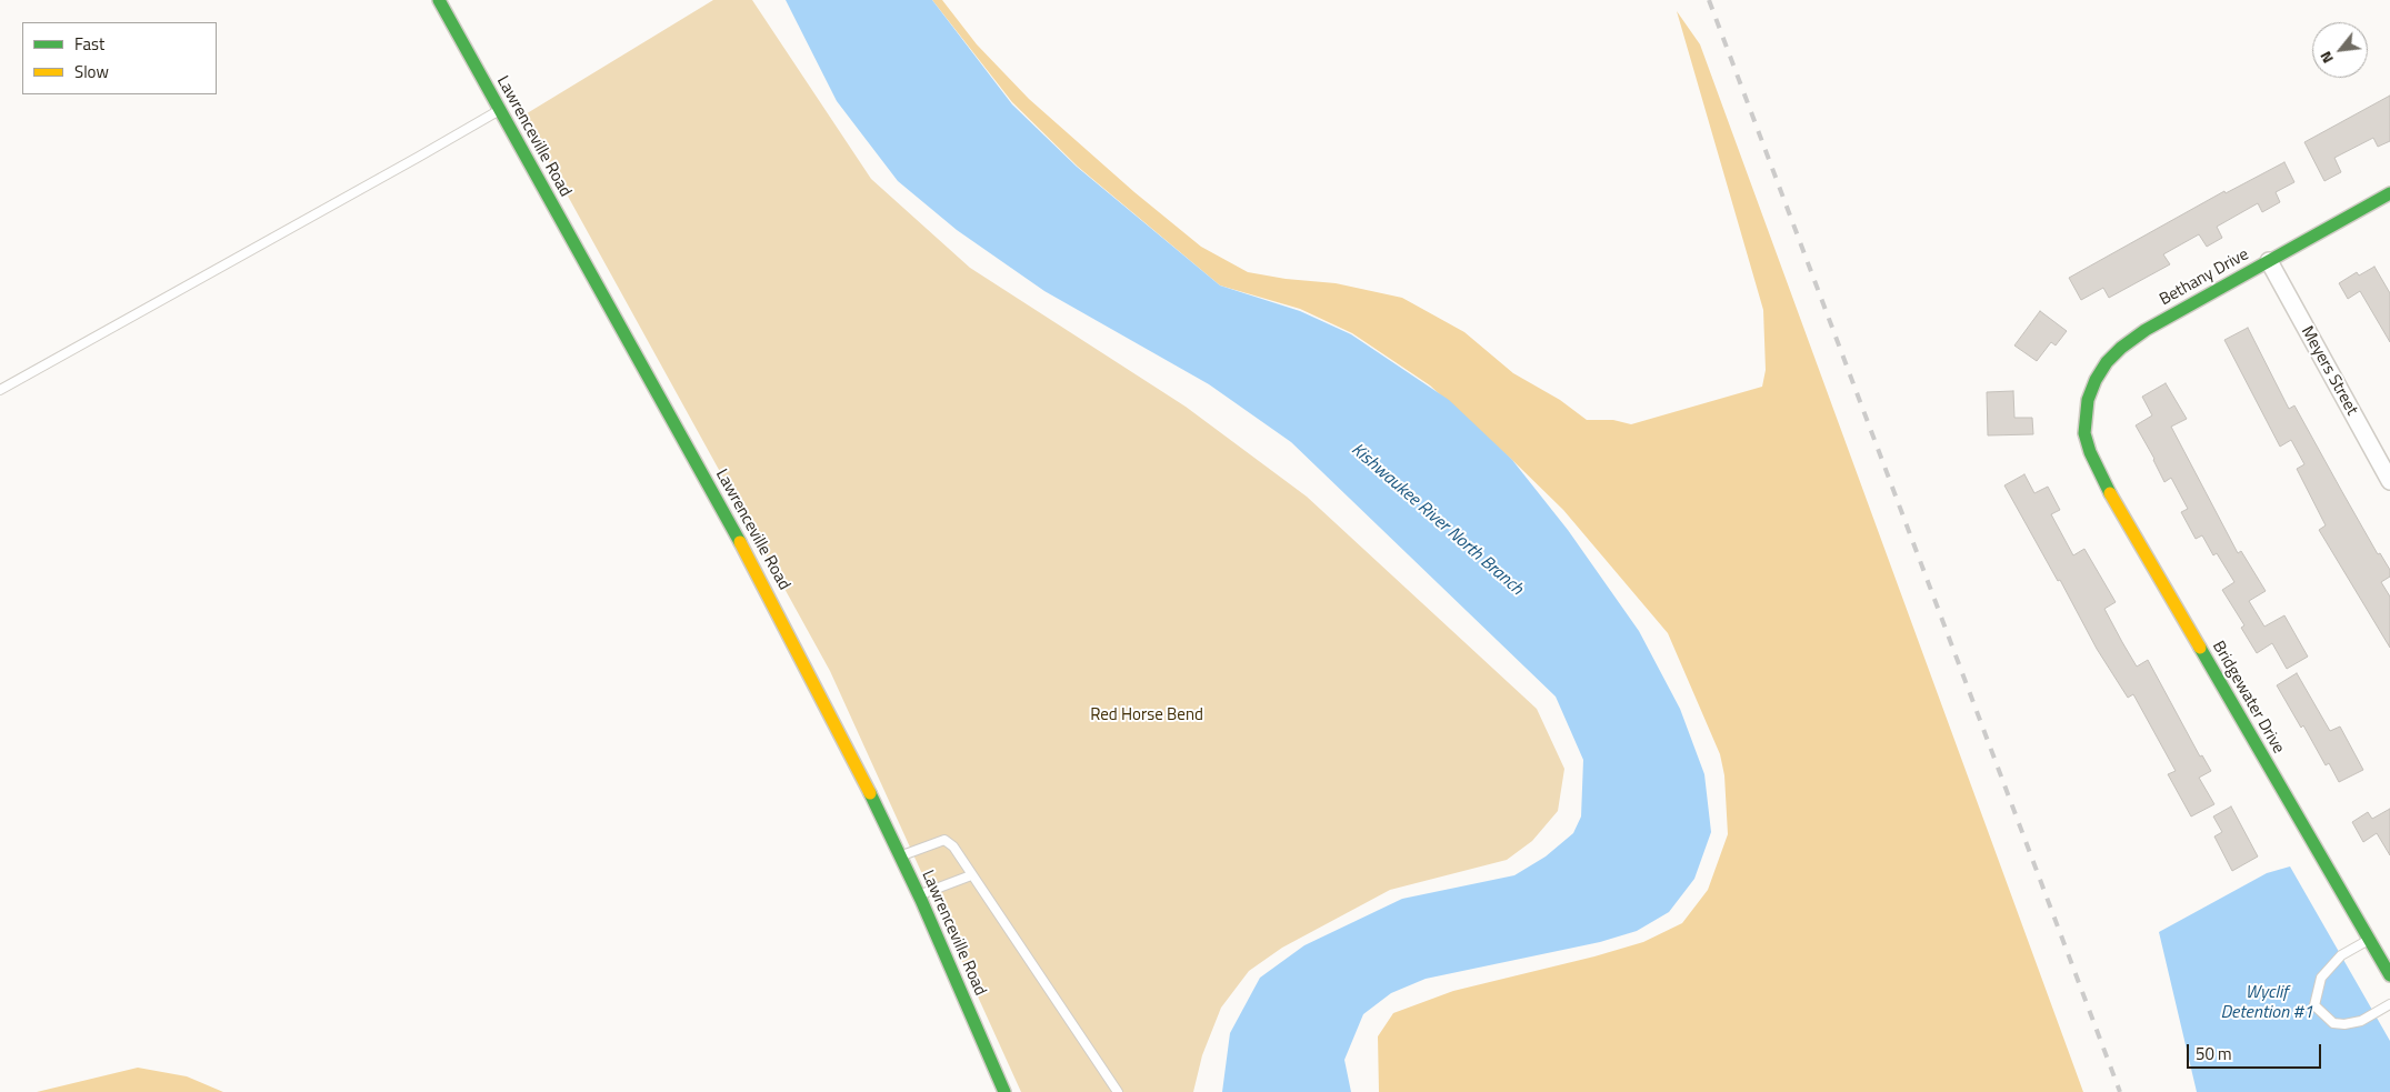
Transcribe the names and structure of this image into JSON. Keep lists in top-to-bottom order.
{
  "streets": {
    "street": [
      "Lawrenceville Road",
      "Bethany Drive",
      "Meyers Street",
      "Bridgewater Drive"
    ]
  },
  "crossings": [
    ["Bethany Drive", "Meyers Street"],
    ["Bethany Drive", "Bridgewater Drive"]
  ],
  "water": ["Kishwaukee River North Branch", "Wyclif Detention #1"],
  "parks": ["Red Horse Bend"],
  "legend": ["Fast", "Slow"],
  "scale_bar": "50 m",
  "north": "bottom left"
}
